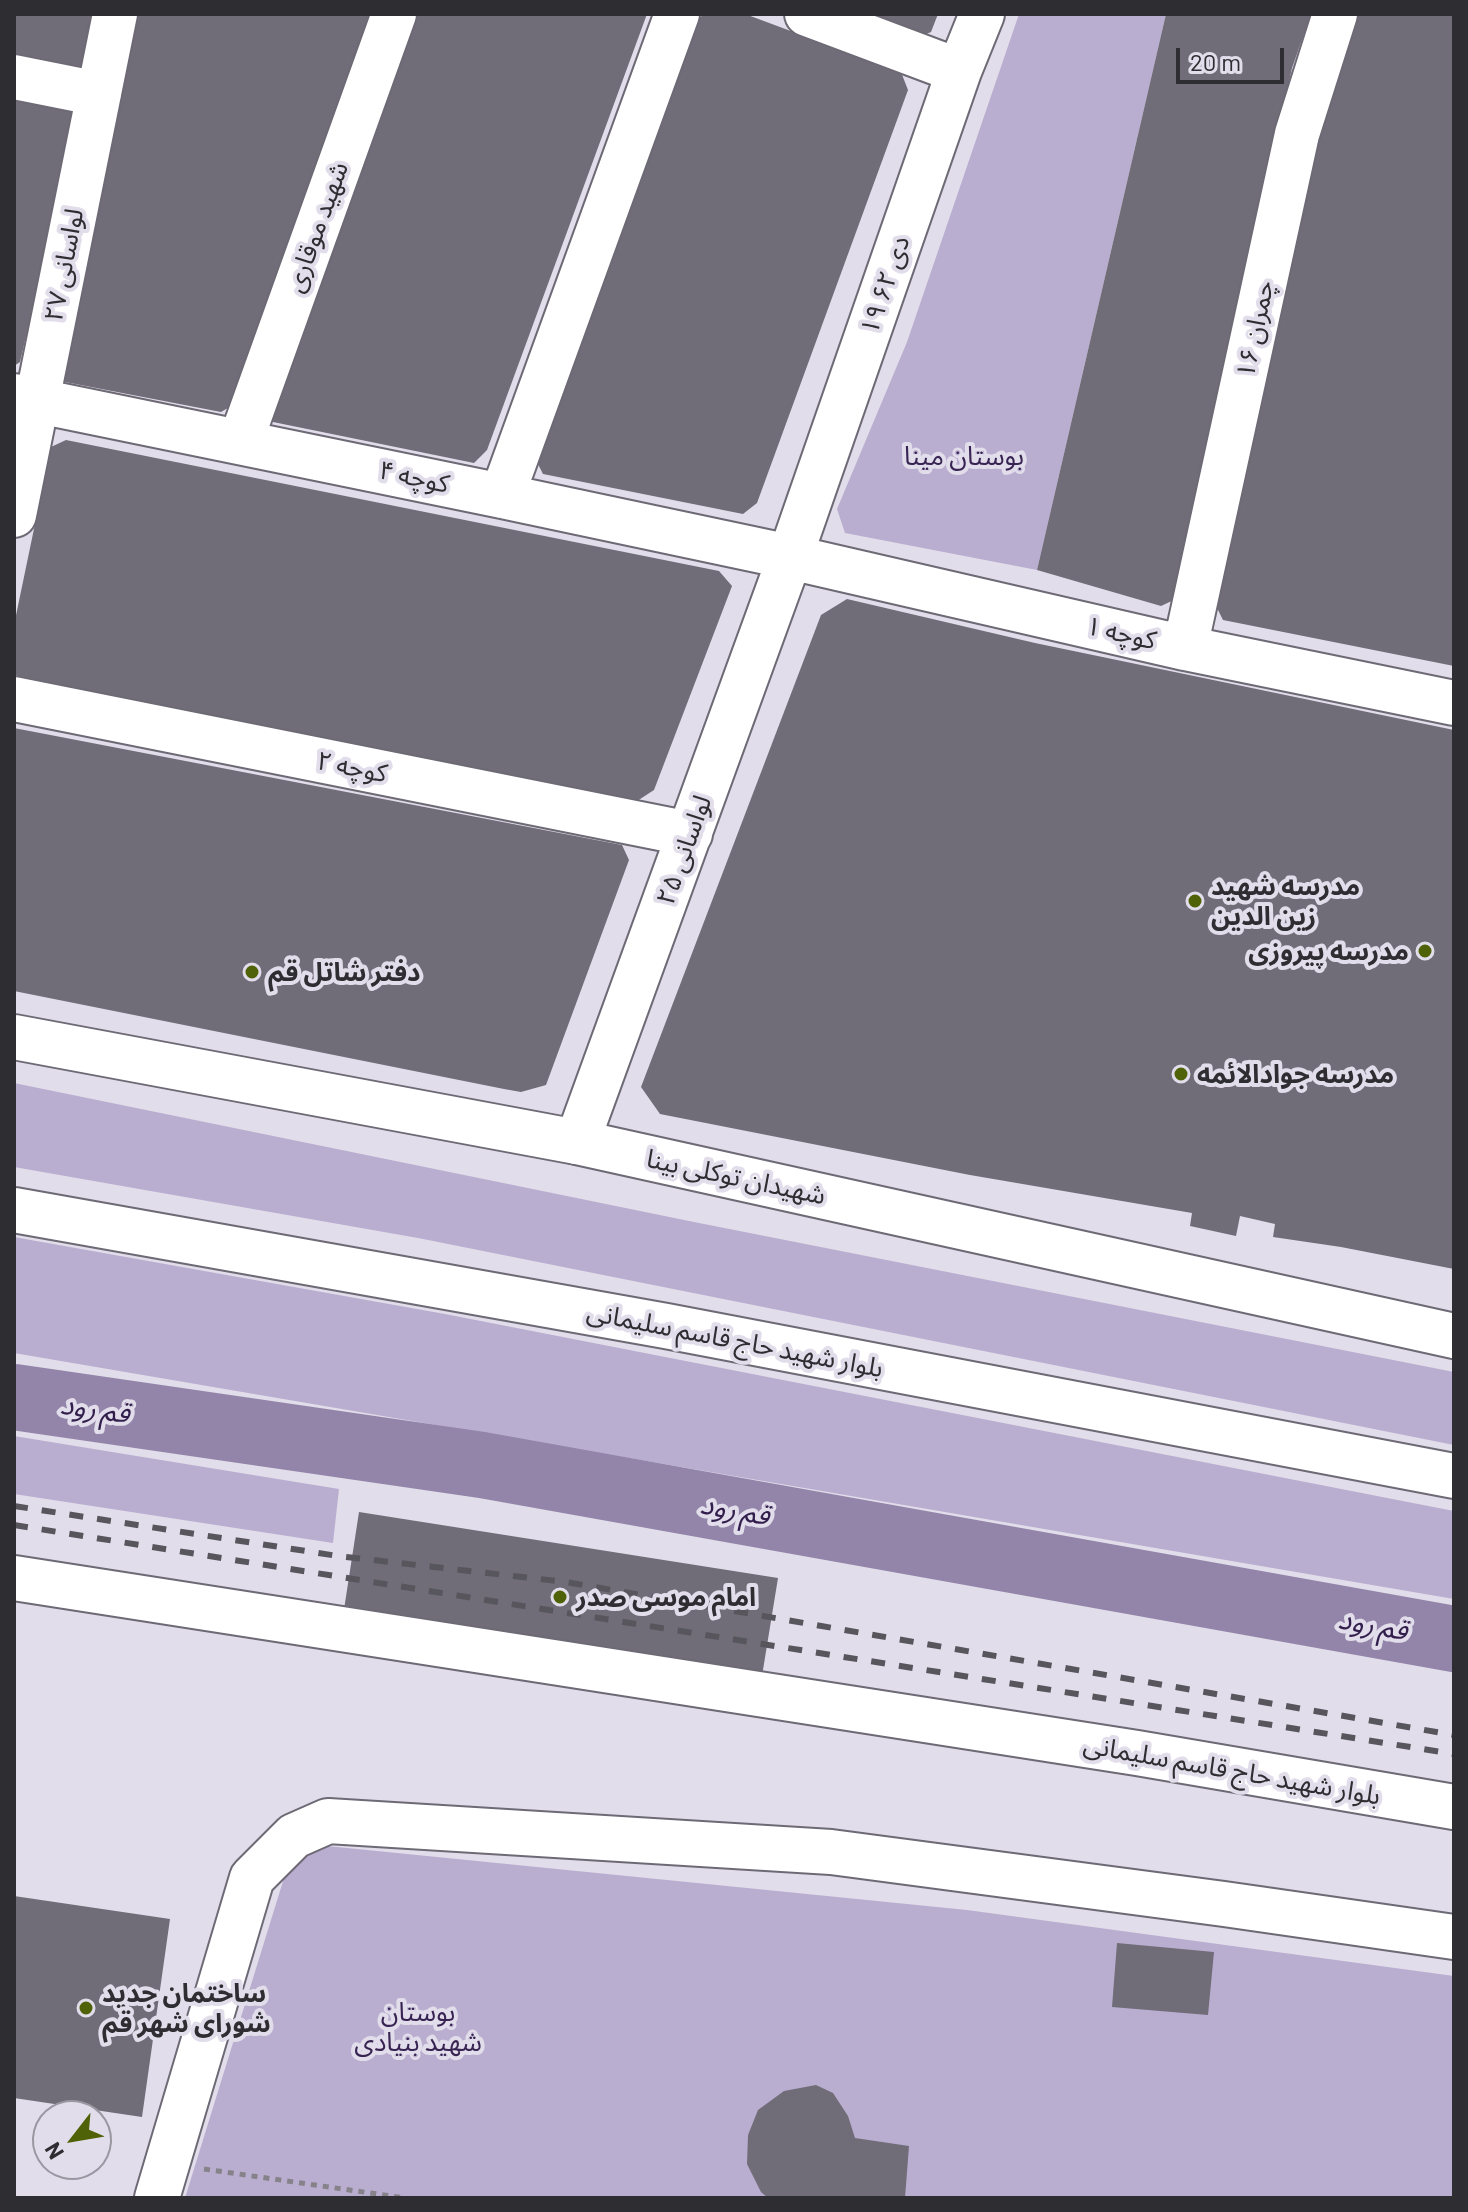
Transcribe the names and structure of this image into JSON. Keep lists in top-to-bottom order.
{
  "streets": {
    "street": [
      "شهید موقاری",
      "لواسانی ۲۷",
      "۱۹ دی ۶۲",
      "چمران ۱۶",
      "کوچه ۴",
      "کوچه ۱",
      "کوچه ۲",
      "لواسانی ۲۵",
      "شهیدان توکلی بینا",
      "بلوار شهید حاج قاسم سلیمانی"
    ]
  },
  "crossings": [
    ["شهید موقاری", "کوچه ۴"],
    ["لواسانی ۲۷", "کوچه ۴"],
    ["۱۹ دی ۶۲", "کوچه ۴"],
    ["۱۹ دی ۶۲", "کوچه ۱"],
    ["۱۹ دی ۶۲", "لواسانی ۲۵"],
    ["چمران ۱۶", "کوچه ۱"],
    ["کوچه ۴", "کوچه ۱"],
    ["کوچه ۴", "لواسانی ۲۵"],
    ["کوچه ۱", "لواسانی ۲۵"],
    ["کوچه ۲", "لواسانی ۲۵"],
    ["لواسانی ۲۵", "شهیدان توکلی بینا"]
  ],
  "water": ["قم رود"],
  "parks": ["بوستان مینا", "بوستان شهید بنیادی"],
  "places": [
    "مدرسه شهید زین الدین",
    "مدرسه پیروزی",
    "دفتر شاتل قم",
    "مدرسه جوادالائمه",
    "امام موسی صدر",
    "ساختمان جدید شورای شهر قم"
  ],
  "scale_bar": "20 m",
  "north": "bottom left"
}
